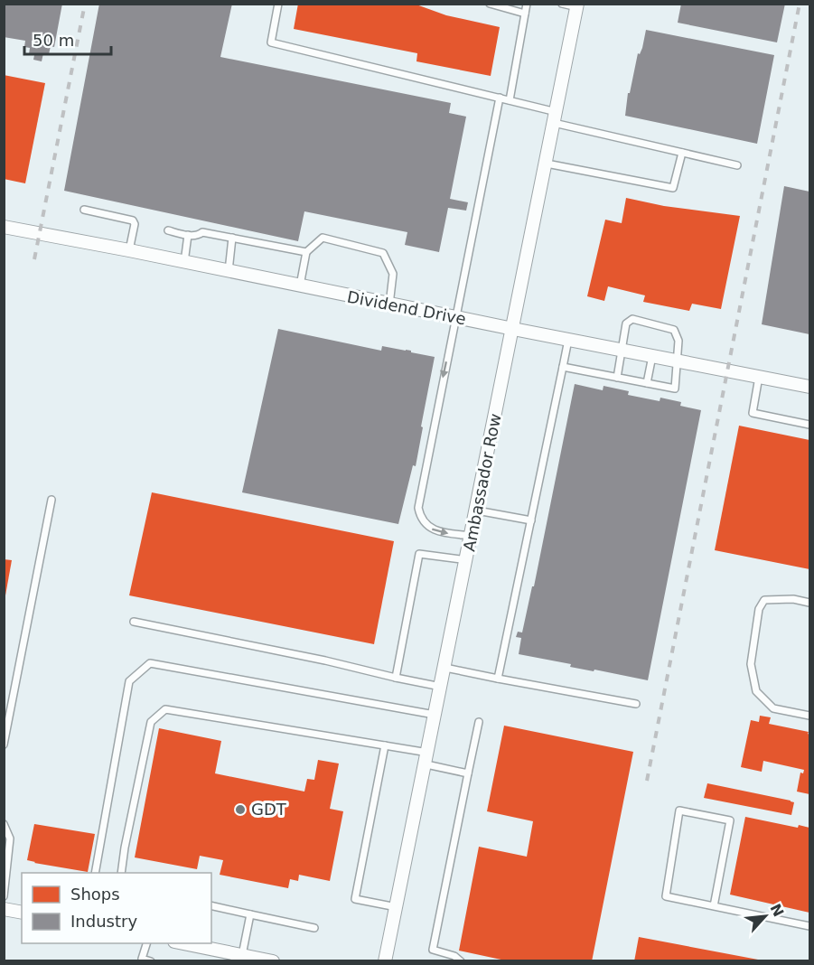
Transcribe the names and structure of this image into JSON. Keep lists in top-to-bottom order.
{
  "streets": {
    "street": ["Dividend Drive", "Ambassador Row"]
  },
  "crossings": [
    ["Dividend Drive", "Ambassador Row"]
  ],
  "places": ["GDT"],
  "legend": ["Shops", "Industry"],
  "scale_bar": "50 m",
  "north": "top right"
}
